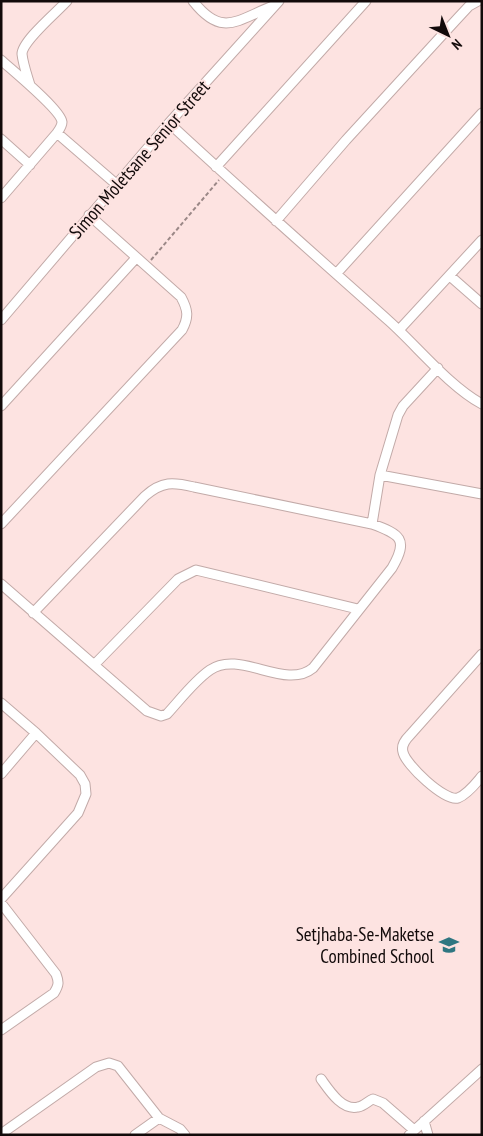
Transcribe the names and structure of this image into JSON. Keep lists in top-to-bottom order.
{
  "streets": {
    "street": ["Simon Moletsane Senior Street"]
  },
  "places": {
    "school or university": ["Setjhaba-Se-Maketse Combined School"]
  },
  "north": "bottom right"
}
